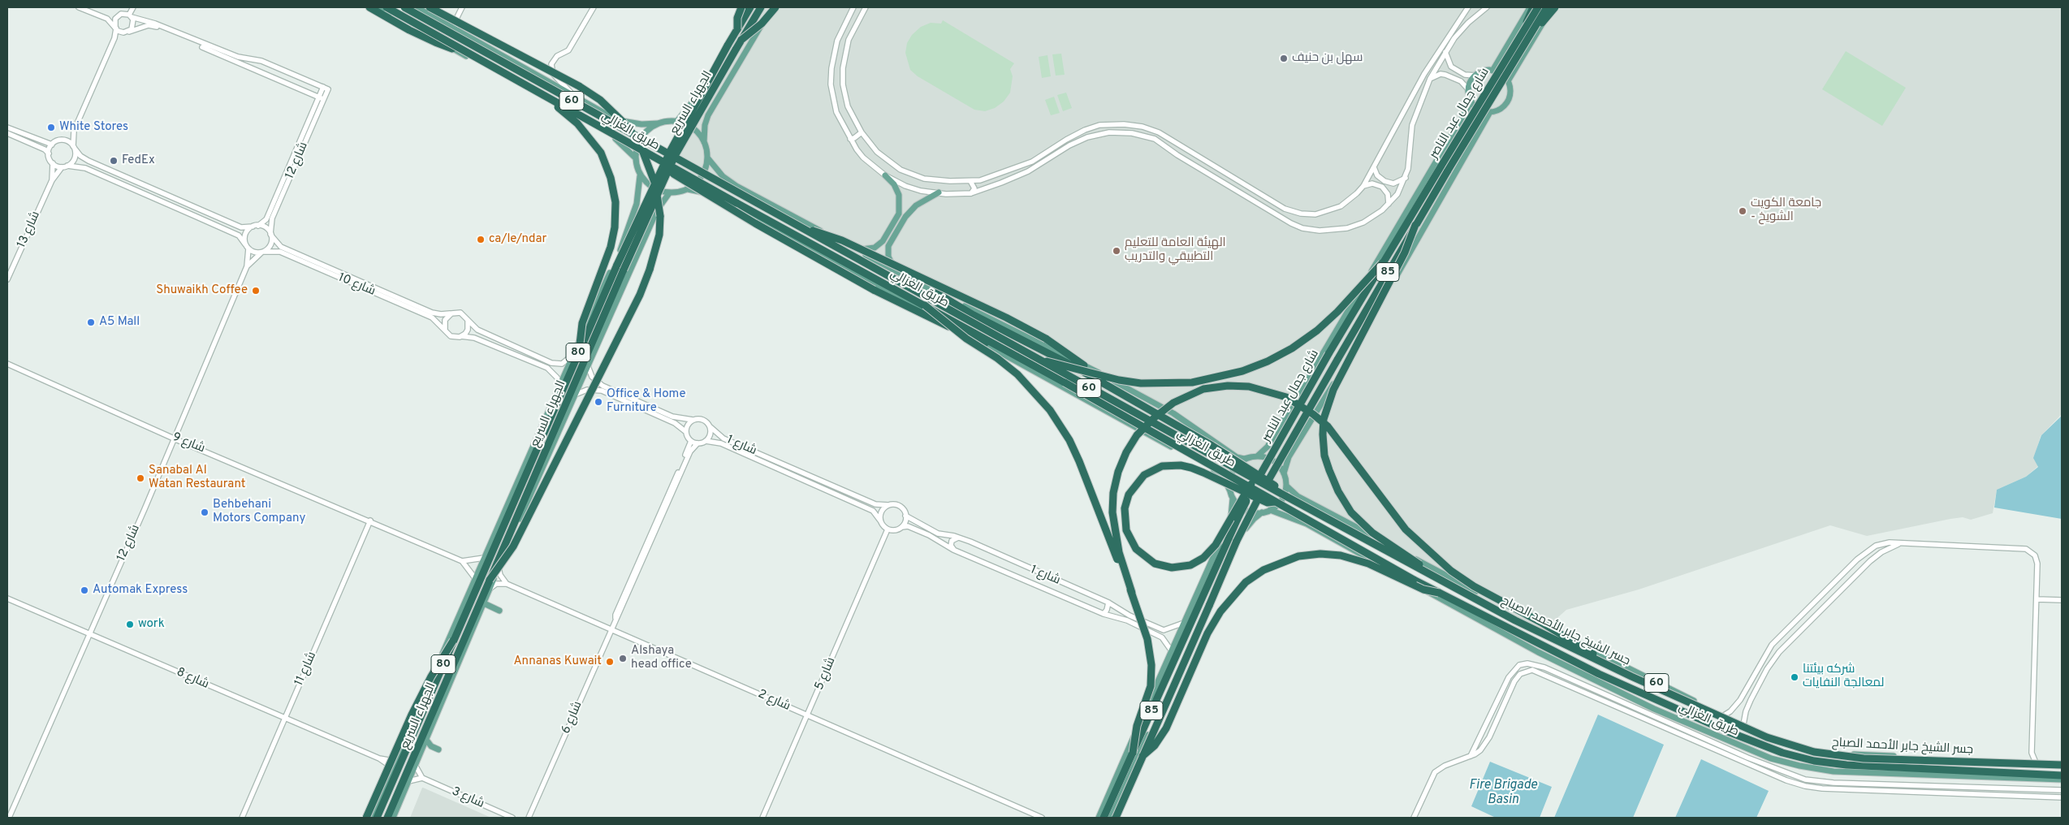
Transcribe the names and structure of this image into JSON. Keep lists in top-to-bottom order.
{
  "streets": {
    "highway": [
      "60",
      "الجهراء السريع",
      "شارع جمال عبد الناصر",
      "طريق الغزالي",
      "85",
      "80",
      "جسر الشيخ جابر الأحمد الصباح"
    ],
    "street": [
      "شارع 12",
      "شارع 13",
      "شارع 10",
      "شارع 9",
      "شارع 1",
      "شارع 11",
      "شارع 5",
      "شارع 8",
      "شارع 2",
      "شارع 6",
      "شارع 3"
    ]
  },
  "crossings": [
    ["الجهراء السريع", "طريق الغزالي"],
    ["الجهراء السريع", "شارع 8"],
    ["طريق الغزالي", "جسر الشيخ جابر الأحمد الصباح"],
    ["شارع 12", "شارع 10"],
    ["شارع 12", "شارع 9"],
    ["شارع 12", "شارع 8"],
    ["شارع 9", "شارع 11"],
    ["شارع 1", "شارع 5"],
    ["شارع 1", "شارع 6"],
    ["شارع 11", "شارع 8"],
    ["شارع 5", "شارع 2"],
    ["شارع 2", "شارع 6"]
  ],
  "water": ["Fire Brigade Basin"],
  "places": [
    "سهل بن حنيف",
    "White Stores",
    "FedEx",
    "جامعة الكويت - الشويخ",
    "ca/le/ndar",
    "الهيئة العامة للتعليم التطبيقي والتدريب",
    "Shuwaikh Coffee",
    "A5 Mall",
    "Office & Home Furniture",
    "Sanabal Al Watan Restaurant",
    "Behbehani Motors Company",
    "Automak Express",
    "work",
    "Alshaya head office",
    "Annanas Kuwait",
    "شركه بيئتنا لمعالجة النفايات"
  ]
}
